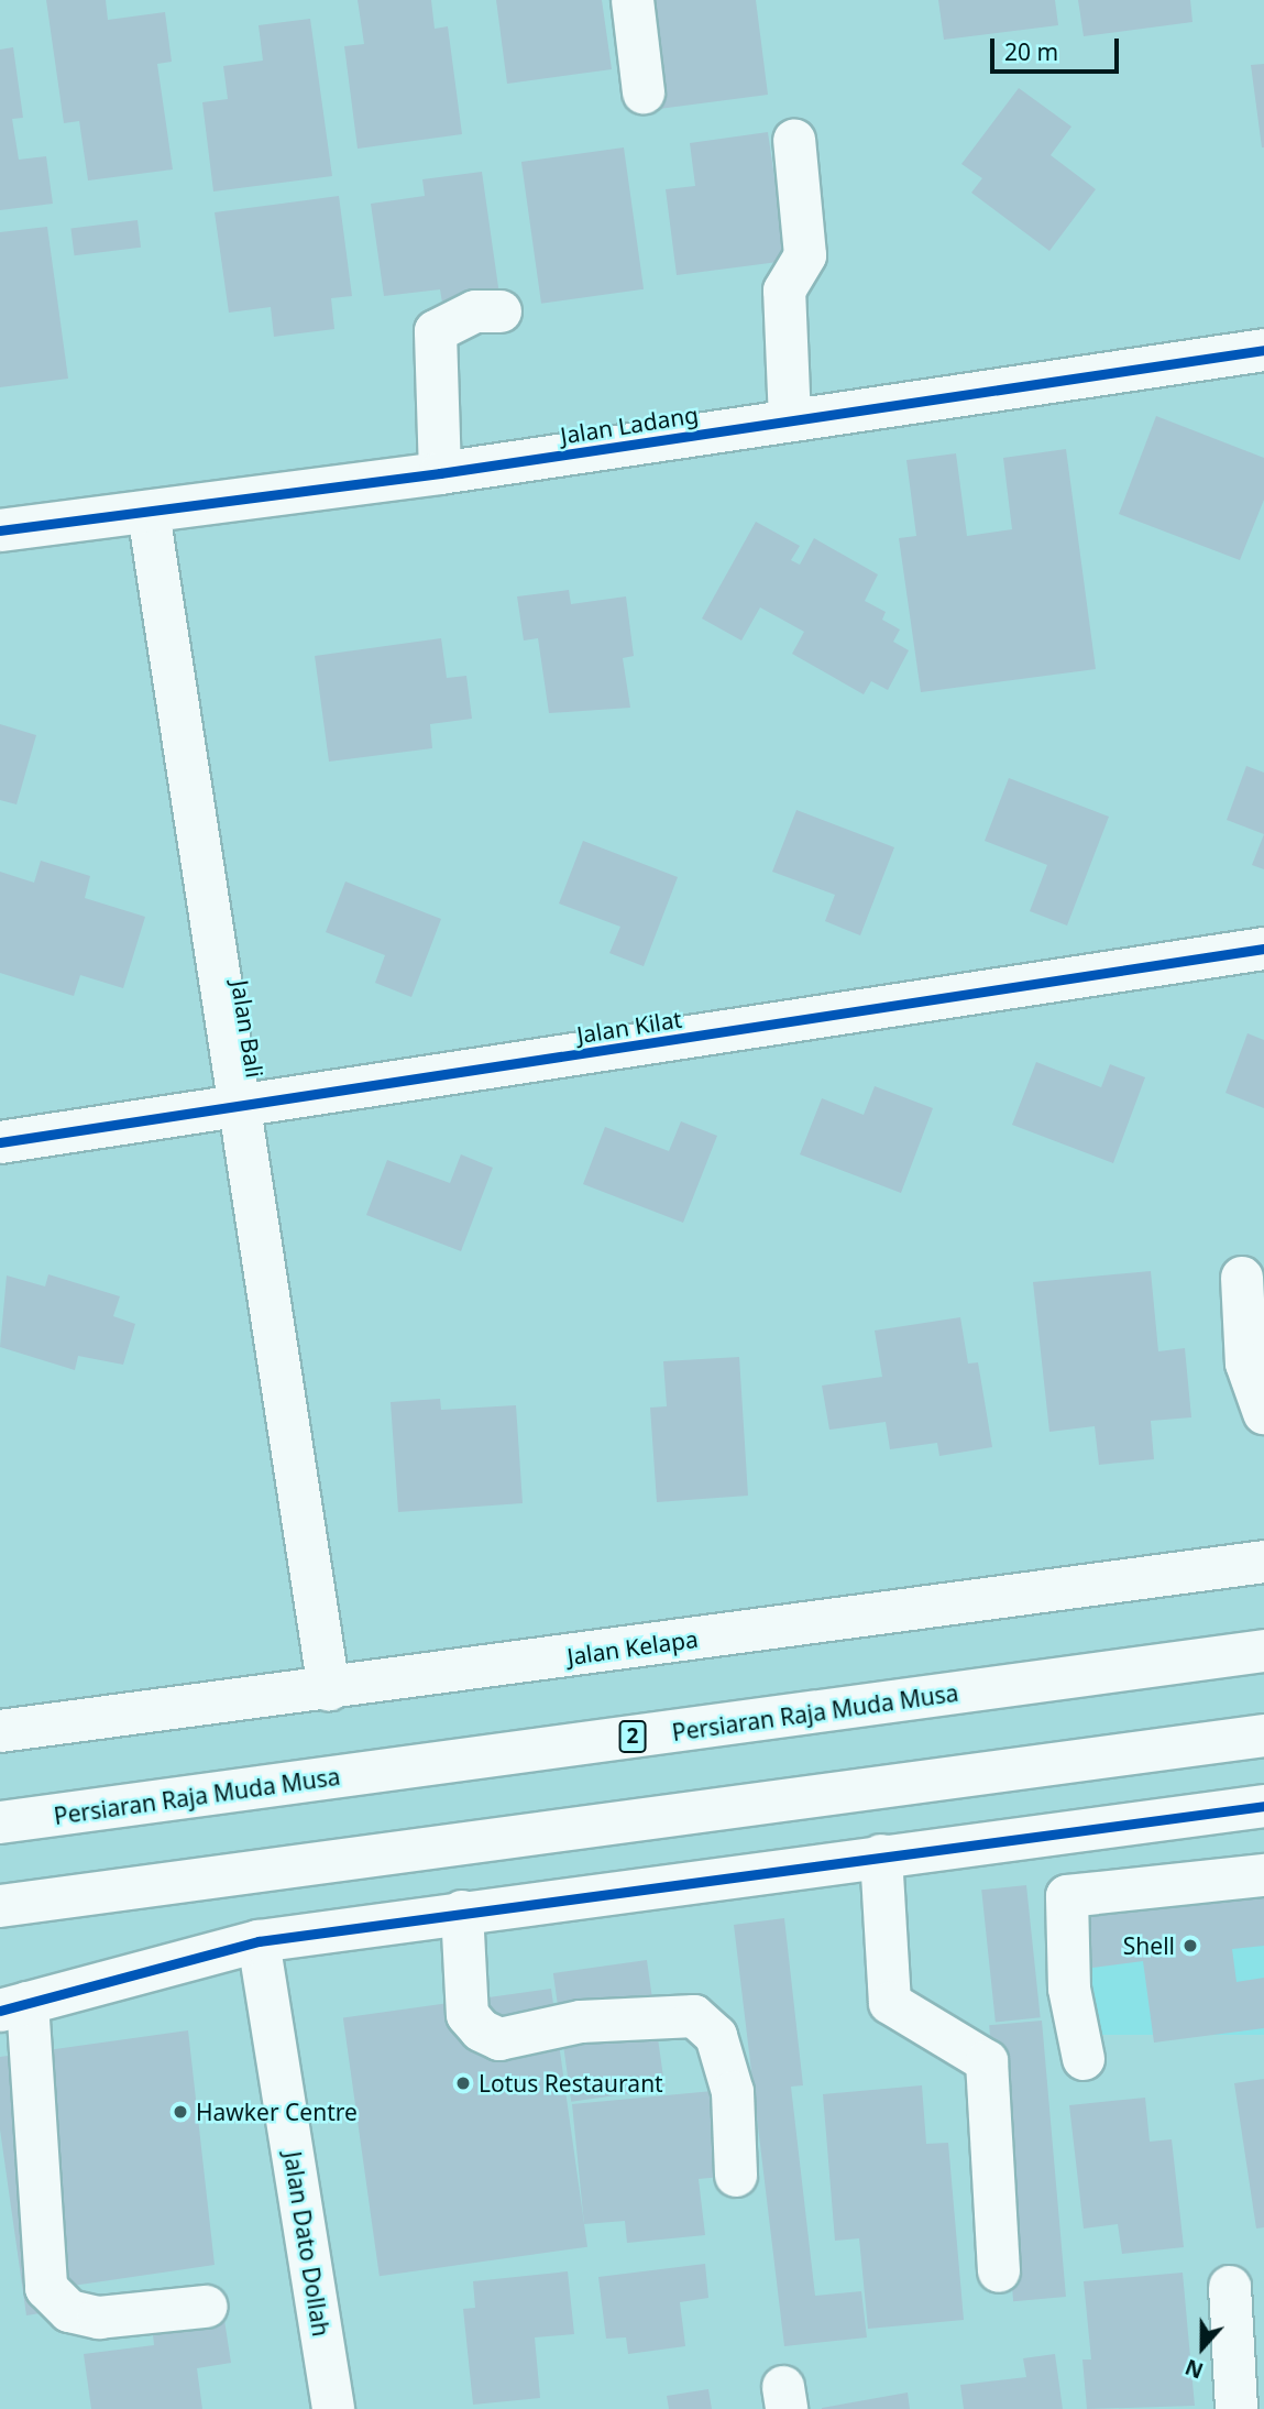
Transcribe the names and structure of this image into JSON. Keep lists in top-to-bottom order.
{
  "streets": {
    "main road": [
      "Jalan Ladang",
      "Jalan Kilat",
      "Jalan Bali",
      "Jalan Kelapa",
      "Persiaran Raja Muda Musa",
      "2",
      "Jalan Dato Dollah"
    ]
  },
  "crossings": [
    ["Jalan Ladang", "Jalan Bali"],
    ["Jalan Kilat", "Jalan Bali"],
    ["Jalan Bali", "Jalan Kelapa"]
  ],
  "places": ["Shell", "Lotus Restaurant", "Hawker Centre"],
  "scale_bar": "20 m",
  "north": "bottom"
}
